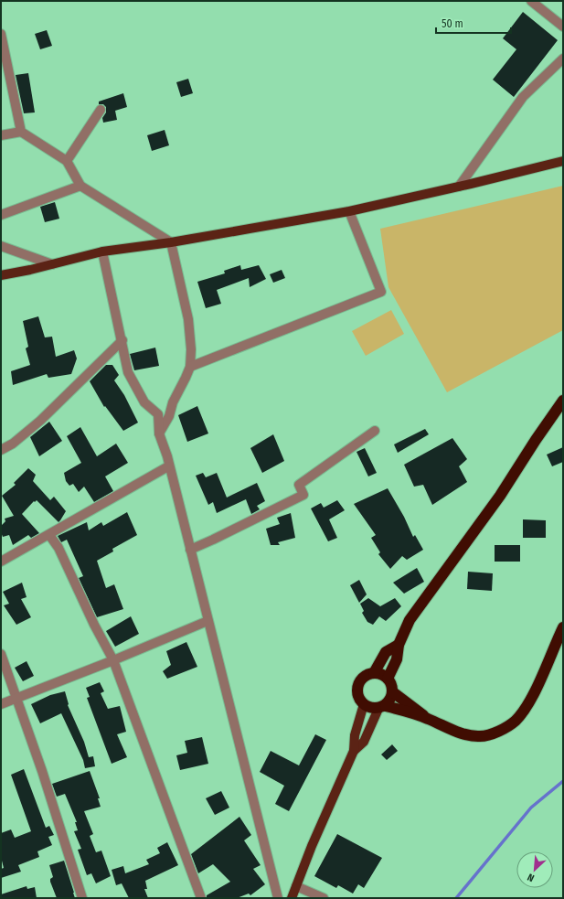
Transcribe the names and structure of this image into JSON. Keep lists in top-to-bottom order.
{
  "scale_bar": "50 m",
  "north": "bottom left"
}
